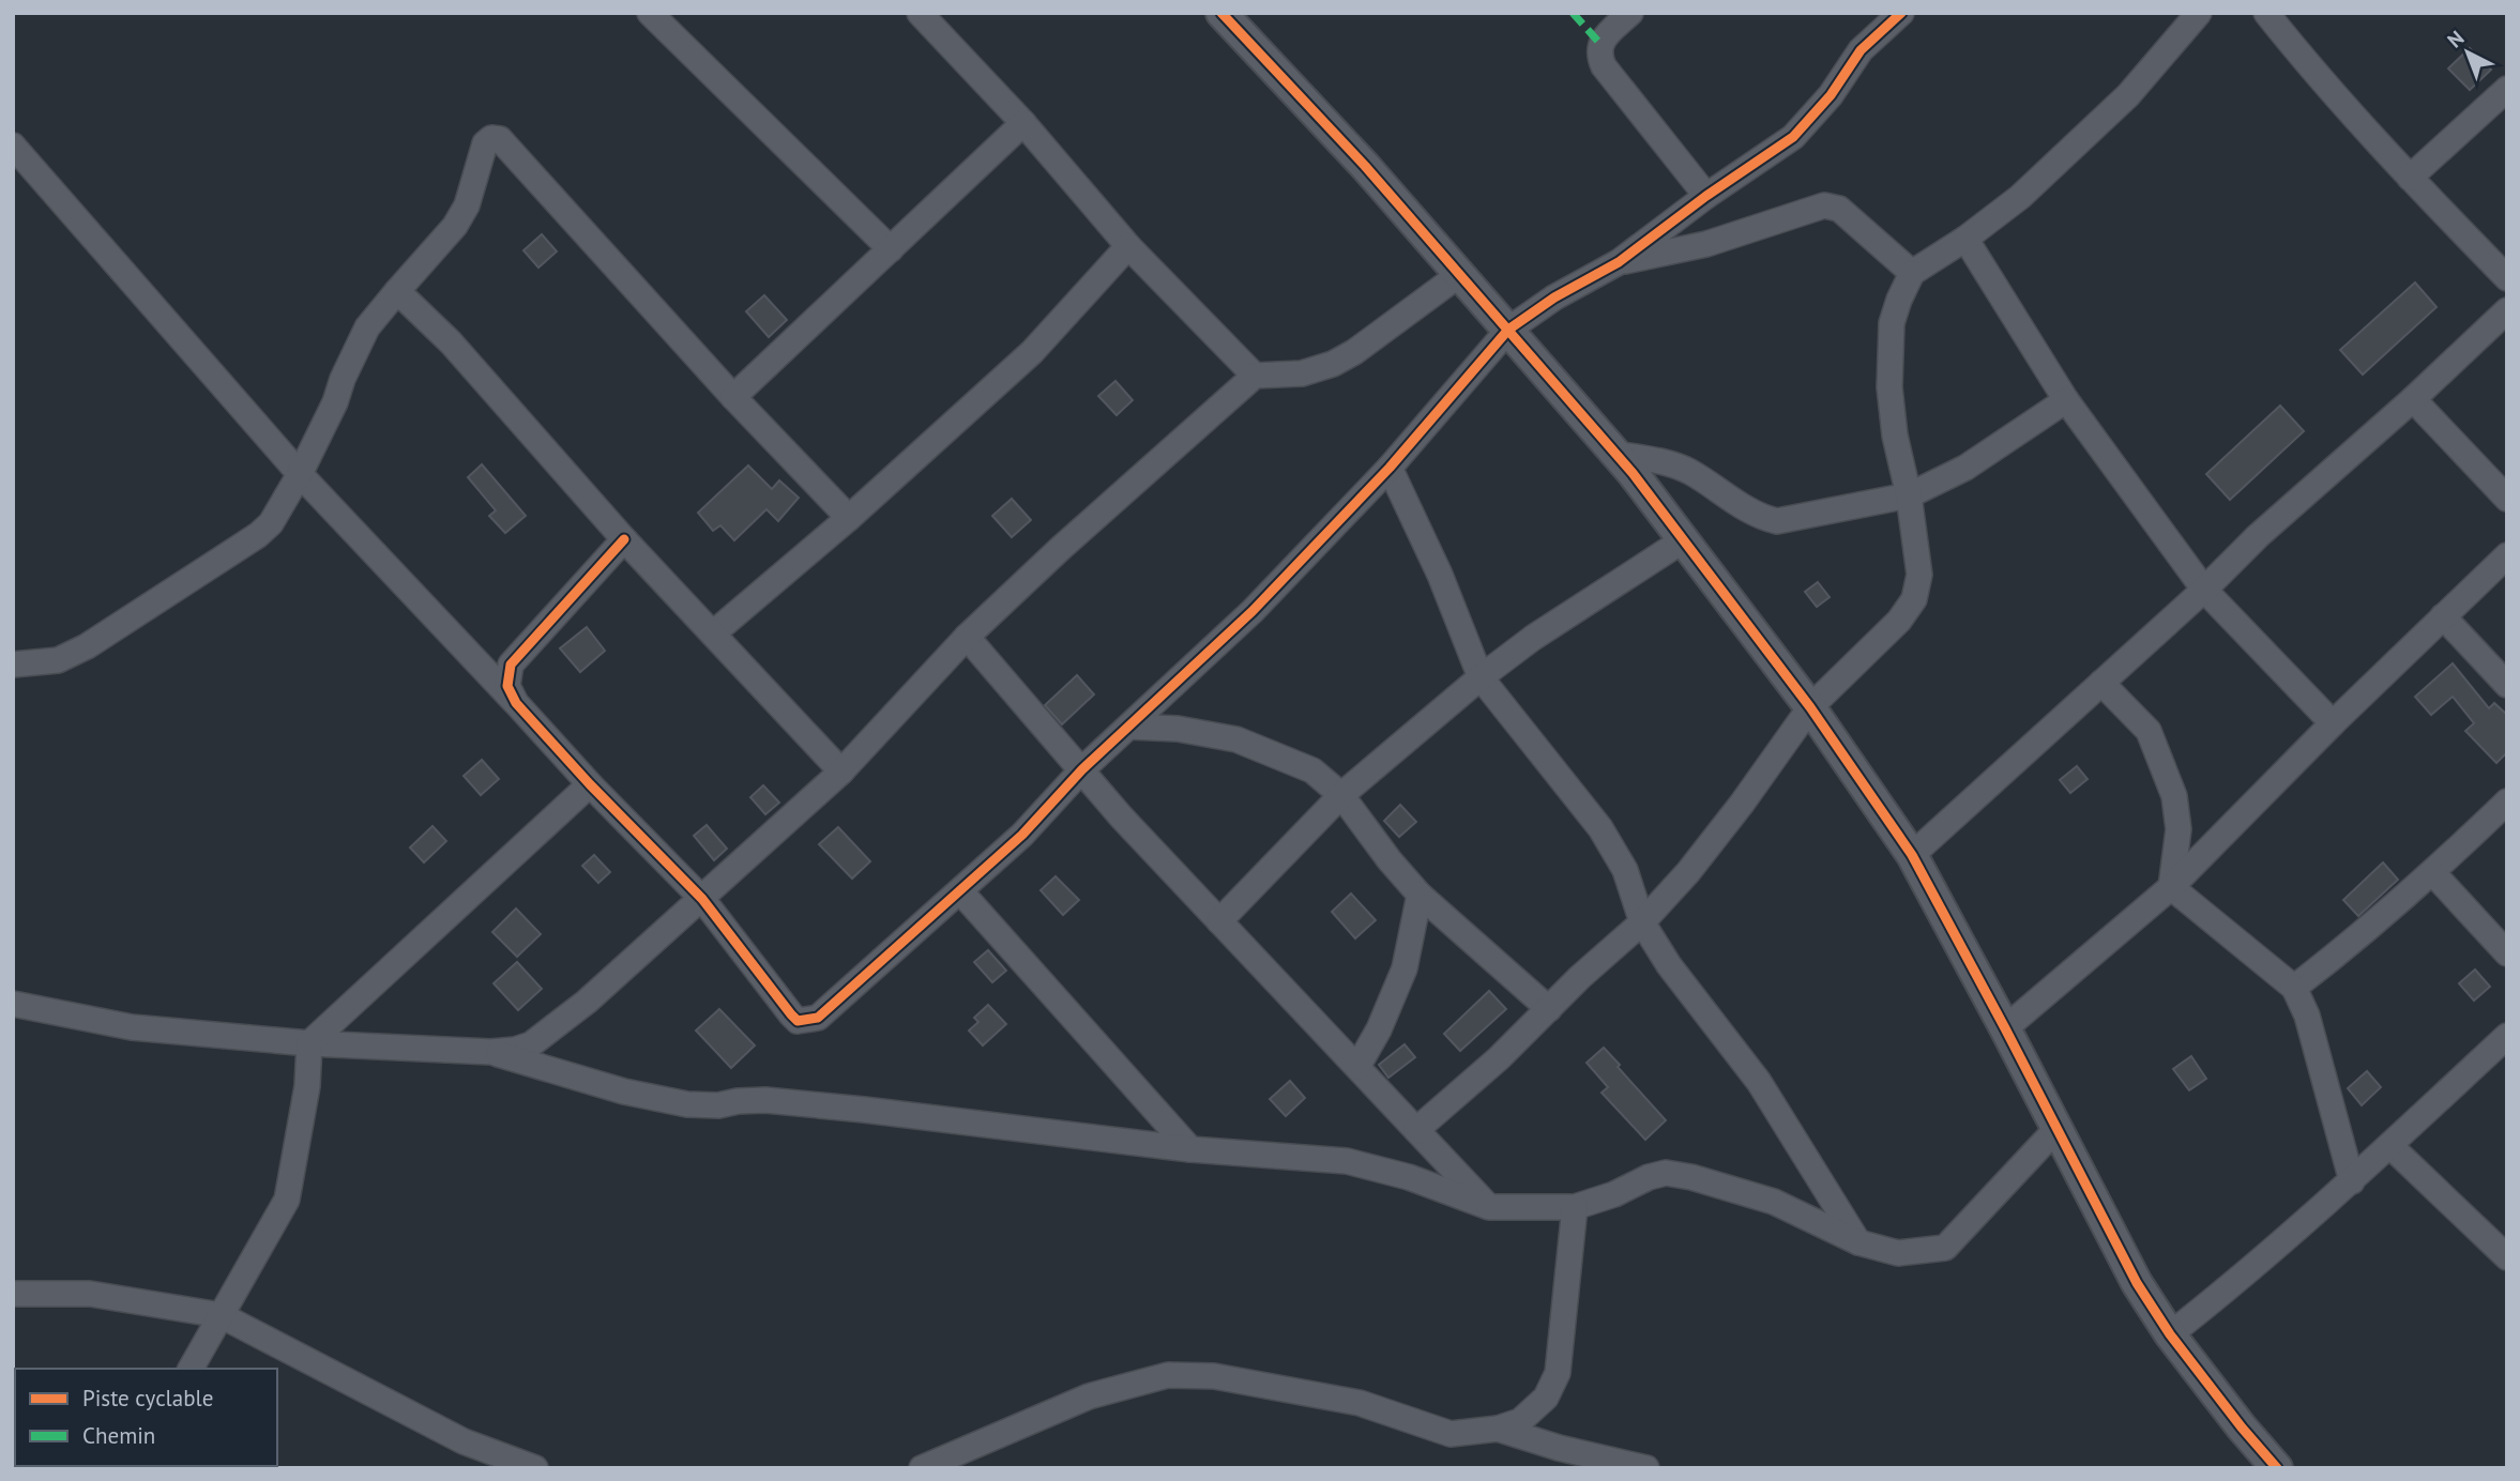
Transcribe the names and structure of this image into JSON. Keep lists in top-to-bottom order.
{
  "legend": ["Piste cyclable", "Chemin"],
  "north": "top left"
}
